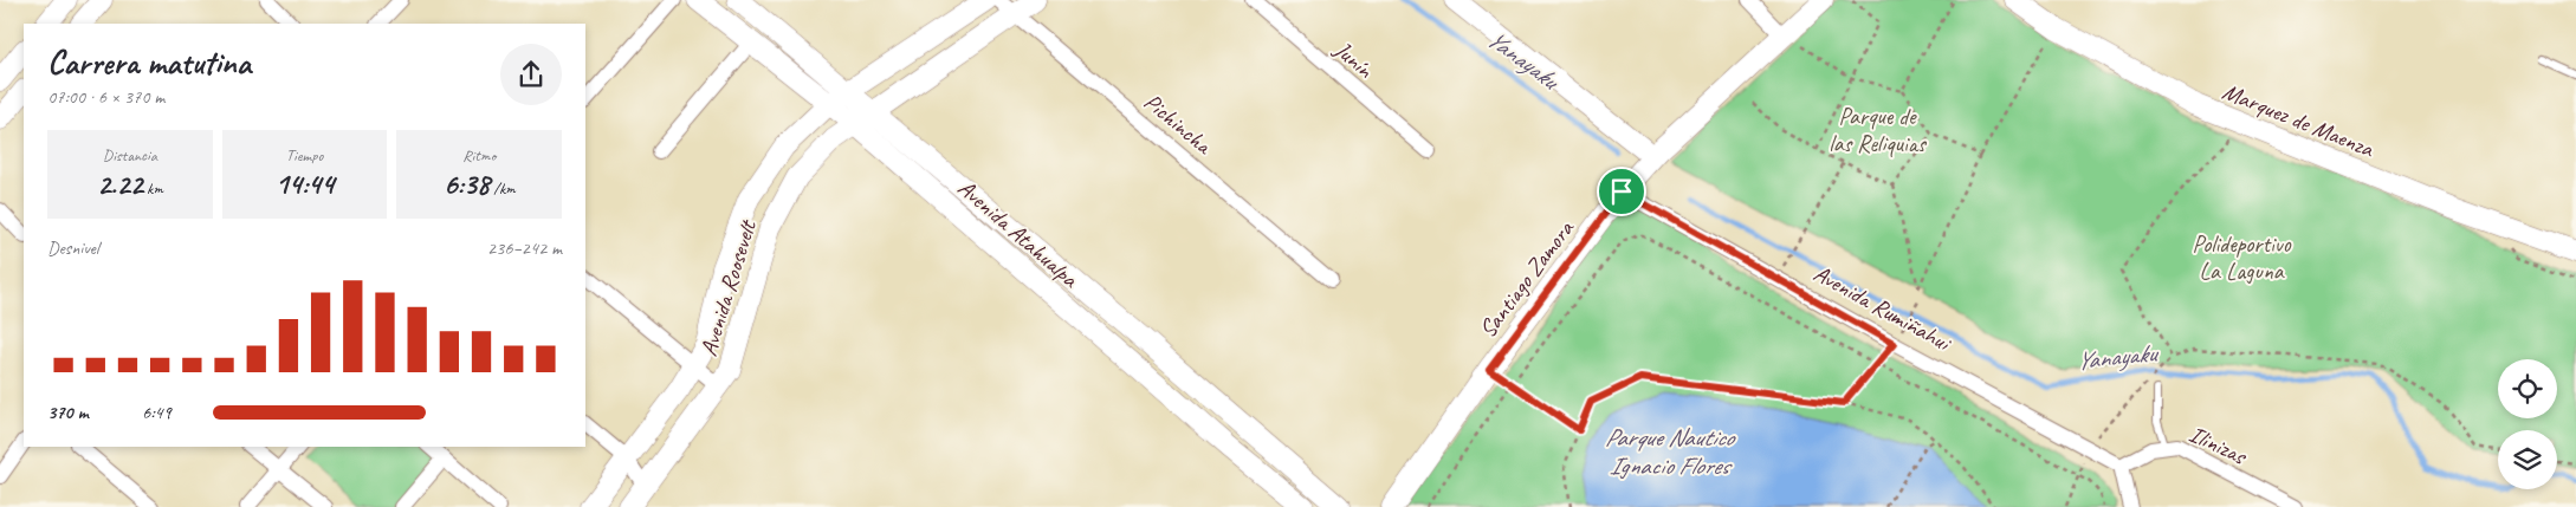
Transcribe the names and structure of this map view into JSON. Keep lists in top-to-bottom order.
{
  "streets": {
    "street": [
      "Junín",
      "Marquez de Maenza",
      "Pichincha",
      "Avenida Atahualpa",
      "Santiago Zamora",
      "Avenida Roosevelt",
      "Avenida Rumiñahui",
      "Ilinizas"
    ]
  },
  "crossings": [
    ["Pichincha", "Avenida Roosevelt"],
    ["Avenida Atahualpa", "Avenida Roosevelt"],
    ["Santiago Zamora", "Avenida Rumiñahui"],
    ["Avenida Rumiñahui", "Ilinizas"]
  ],
  "water": ["Yanayaku", "Parque Nautico Ignacio Flores"],
  "parks": ["Parque de las Reliquias", "Polideportivo La Laguna"],
  "page": {
    "heading": ["Carrera matutina", "07:00 · 6 × 370 m"],
    "stats": [
      ["Distancia", "2.22 km"],
      ["Tiempo", "14:44"],
      ["Ritmo", "6:38 /km"]
    ],
    "chart": ["Desnivel", "236–242 m"],
    "list": [
      {
        "name": "370 m",
        "note": "6:49"
      }
    ]
  }
}
